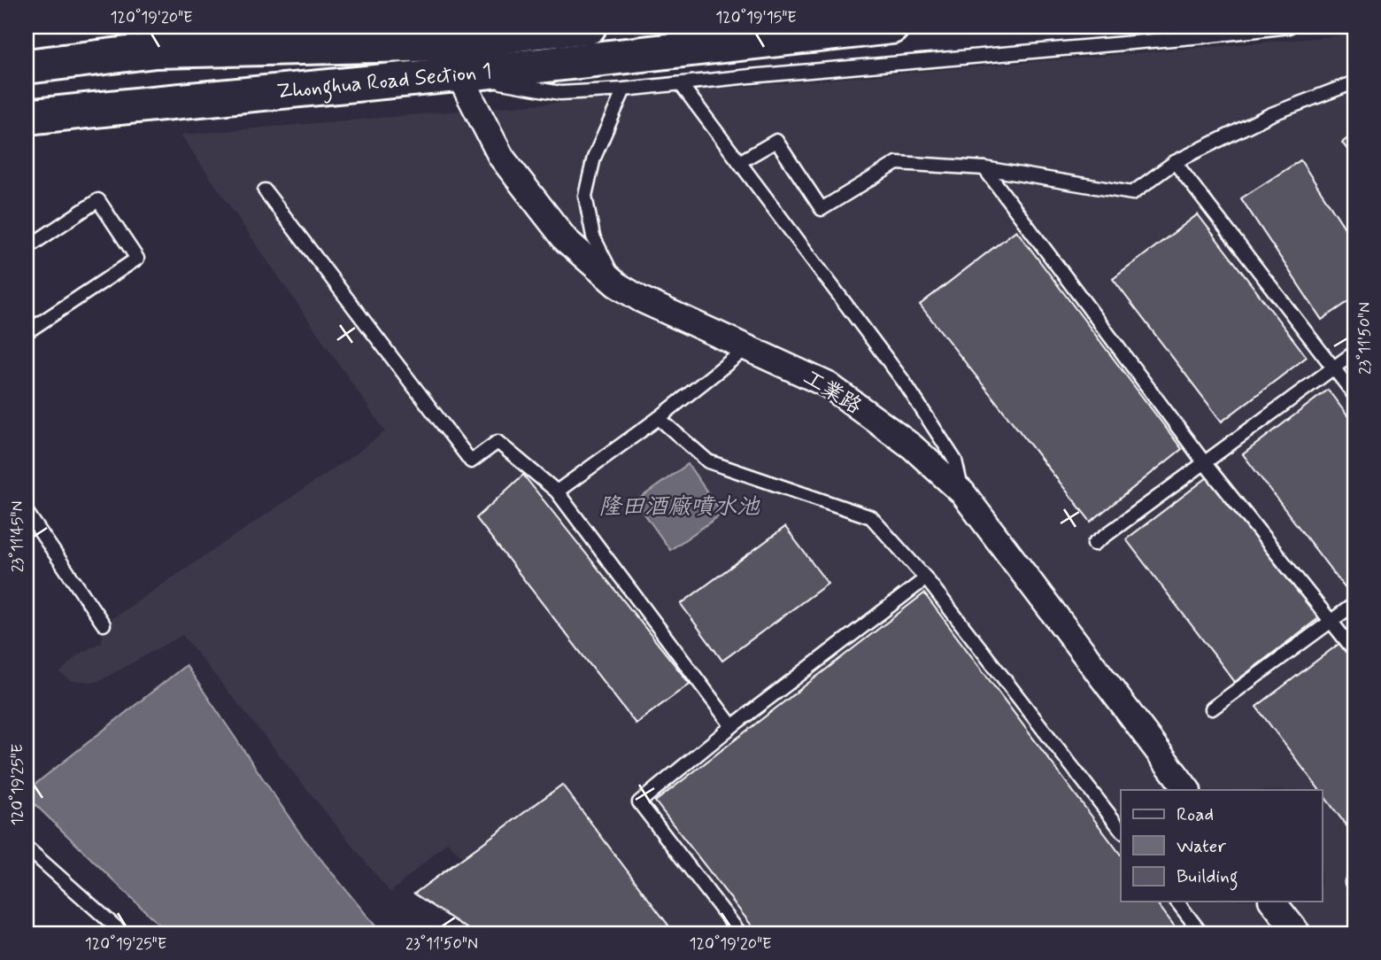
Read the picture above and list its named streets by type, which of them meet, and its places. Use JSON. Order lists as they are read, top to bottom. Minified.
{"streets":{"main road":["Zhonghua Road Section 1"],"street":["工業路"]},"crossings":[["Zhonghua Road Section 1","工業路"]],"water":["隆田酒廠噴水池"],"legend":["Road","Water","Building"],"coordinates":["120°19'20\"E","120°19'15\"E","23°11'50\"N","23°11'45\"N","120°19'25\"E"]}
